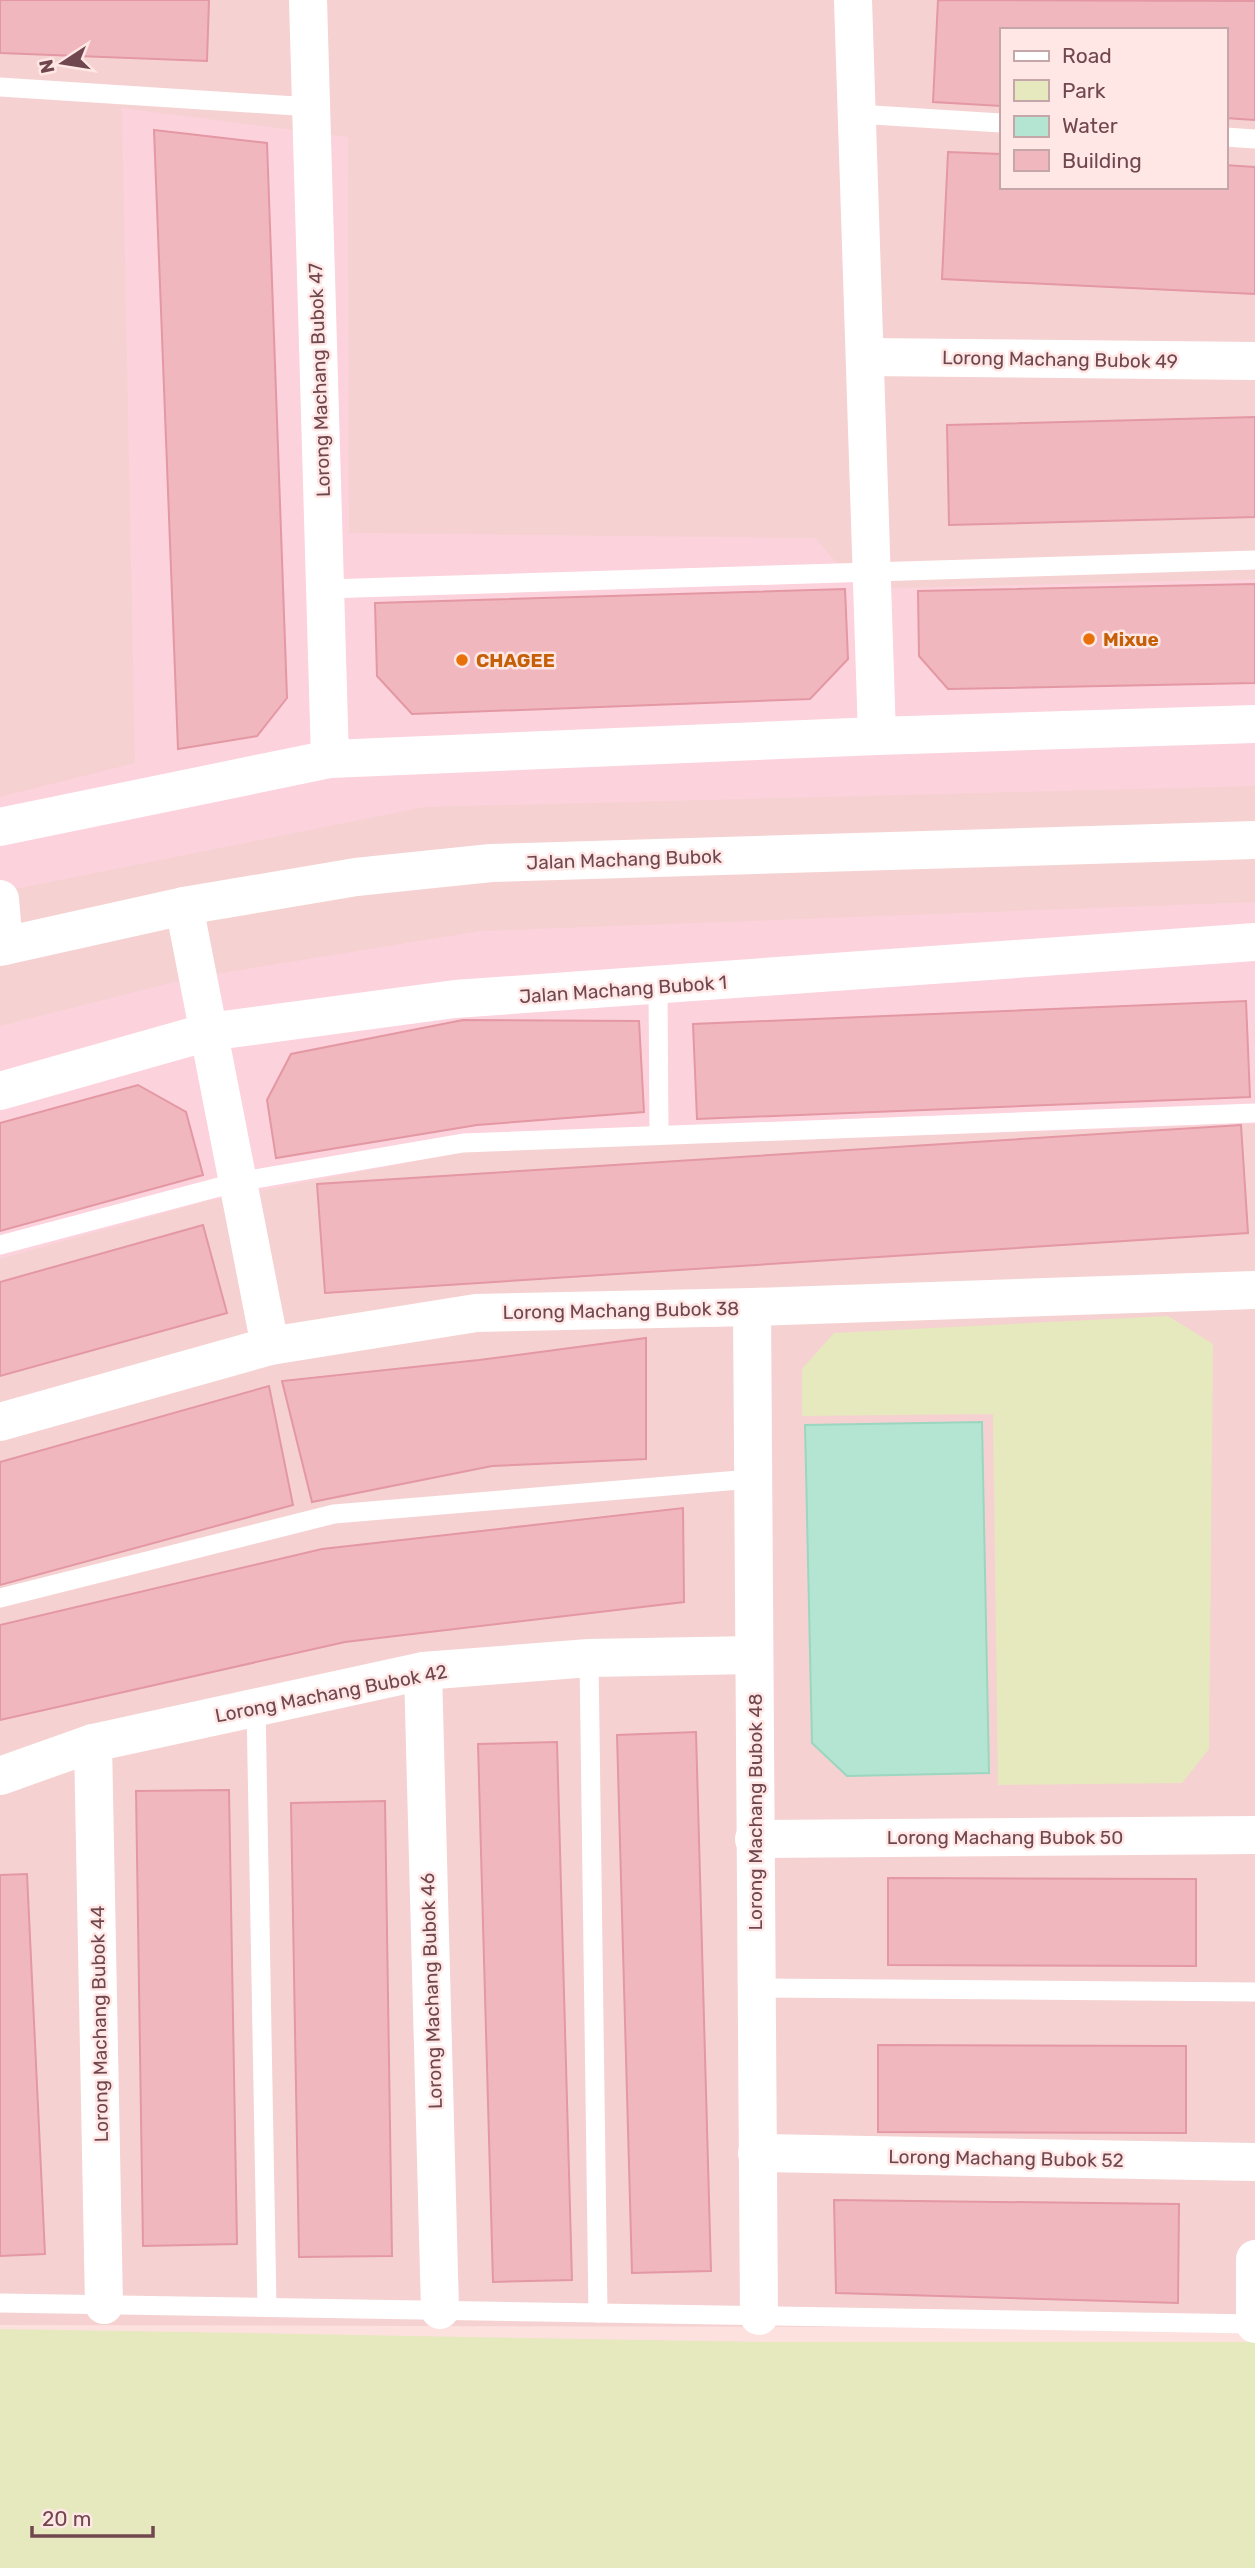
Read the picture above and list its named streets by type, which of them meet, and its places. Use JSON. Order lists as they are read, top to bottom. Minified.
{"streets":{"street":["Lorong Machang Bubok 49","Lorong Machang Bubok 47","Jalan Machang Bubok","Jalan Machang Bubok 1","Lorong Machang Bubok 38","Lorong Machang Bubok 42","Lorong Machang Bubok 48","Lorong Machang Bubok 50","Lorong Machang Bubok 46","Lorong Machang Bubok 44","Lorong Machang Bubok 52"]},"crossings":[["Lorong Machang Bubok 38","Lorong Machang Bubok 48"],["Lorong Machang Bubok 42","Lorong Machang Bubok 48"],["Lorong Machang Bubok 42","Lorong Machang Bubok 46"],["Lorong Machang Bubok 42","Lorong Machang Bubok 44"],["Lorong Machang Bubok 48","Lorong Machang Bubok 50"],["Lorong Machang Bubok 48","Lorong Machang Bubok 52"]],"places":["Mixue","CHAGEE"],"legend":["Road","Park","Water","Building"],"scale_bar":"20 m","north":"left"}
